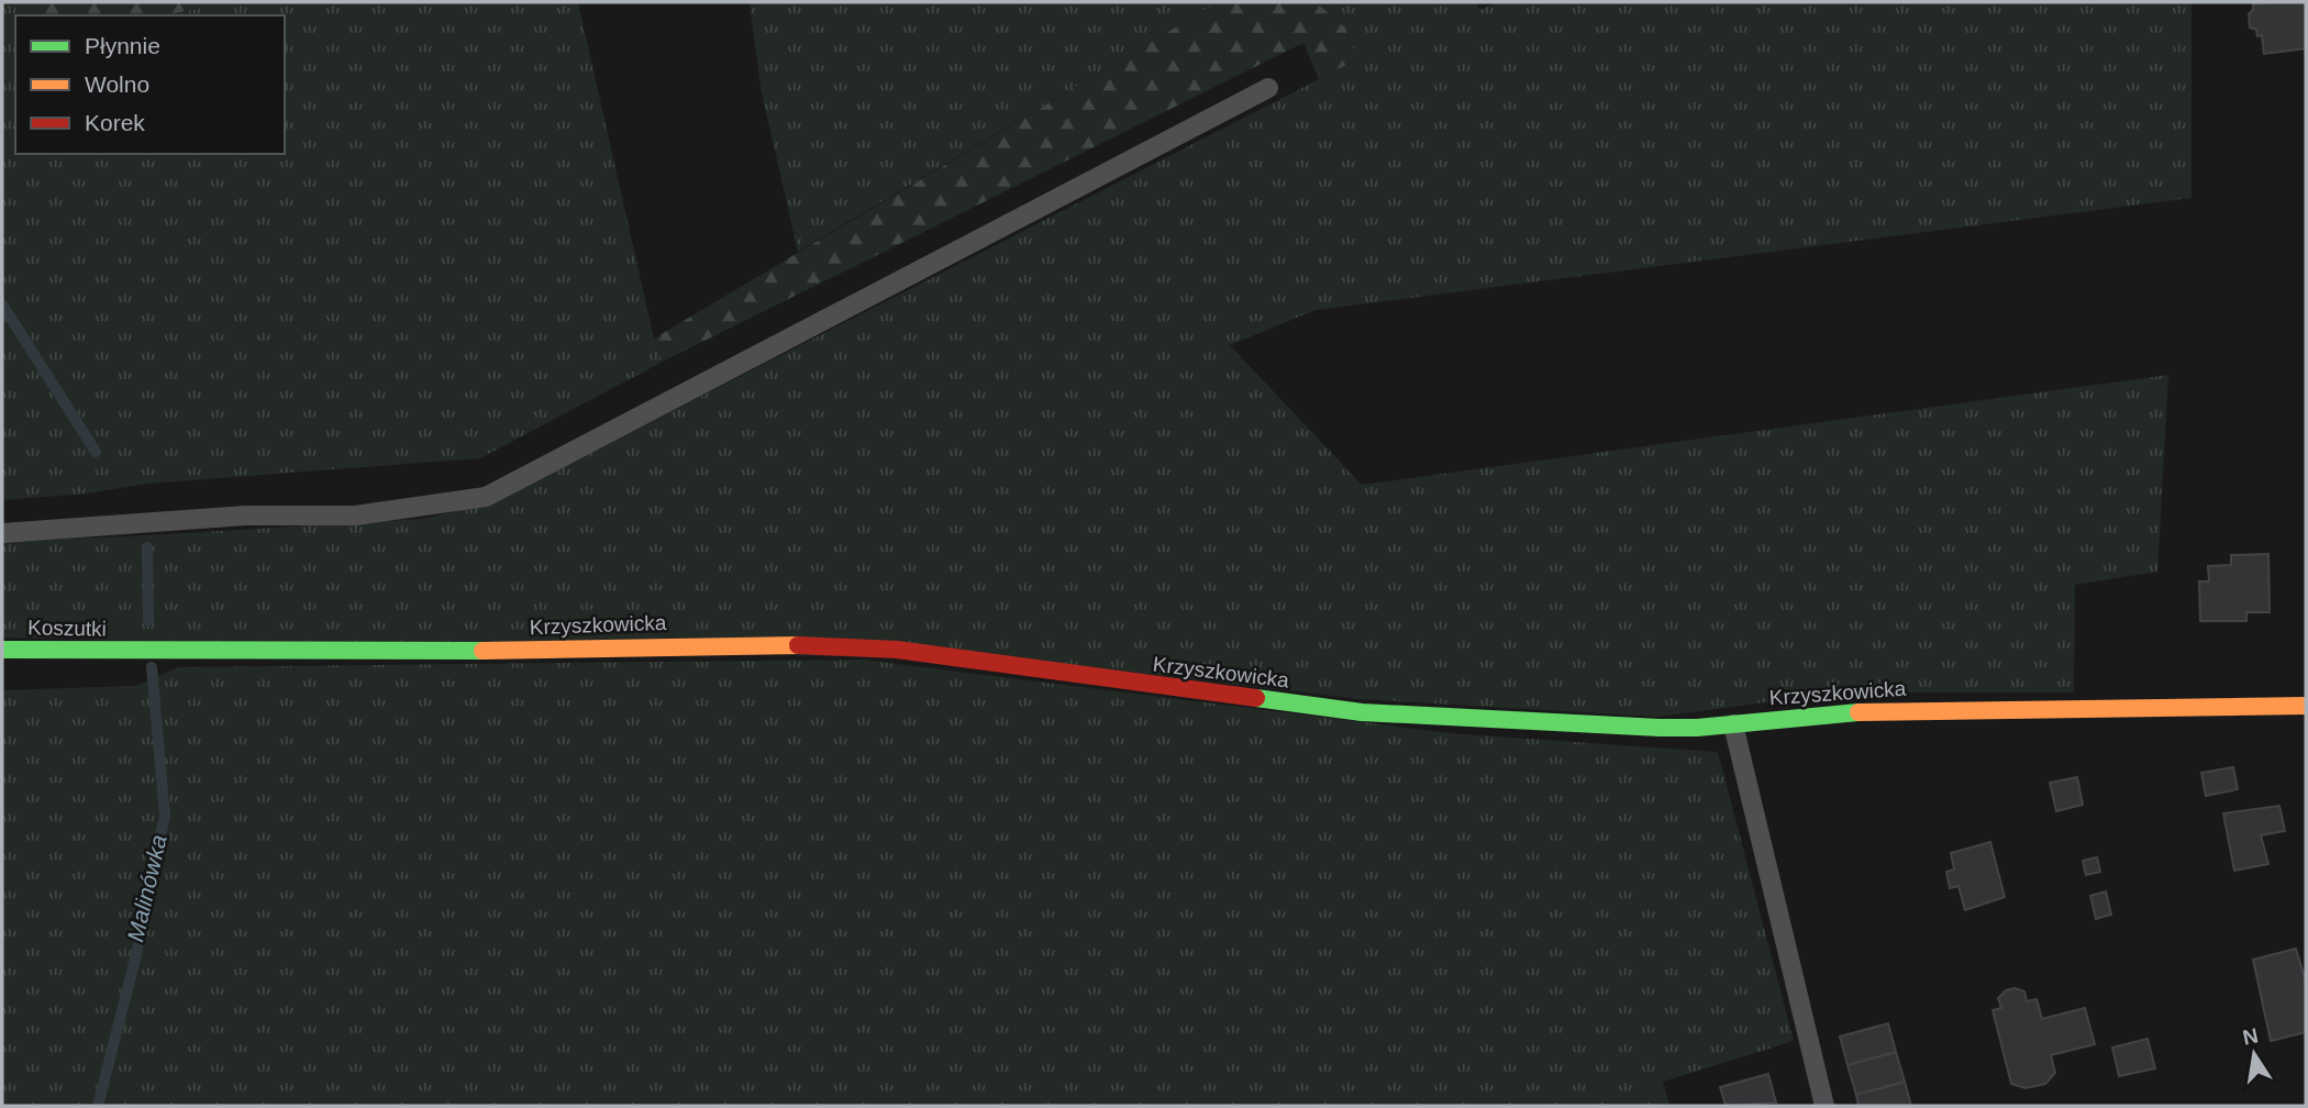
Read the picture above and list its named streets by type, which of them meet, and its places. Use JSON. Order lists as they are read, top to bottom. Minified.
{"streets":{"street":["Krzyszkowicka","Koszutki"]},"crossings":[["Krzyszkowicka","Koszutki"]],"water":["Malinówka"],"legend":["Płynnie","Wolno","Korek"],"north":"top"}
